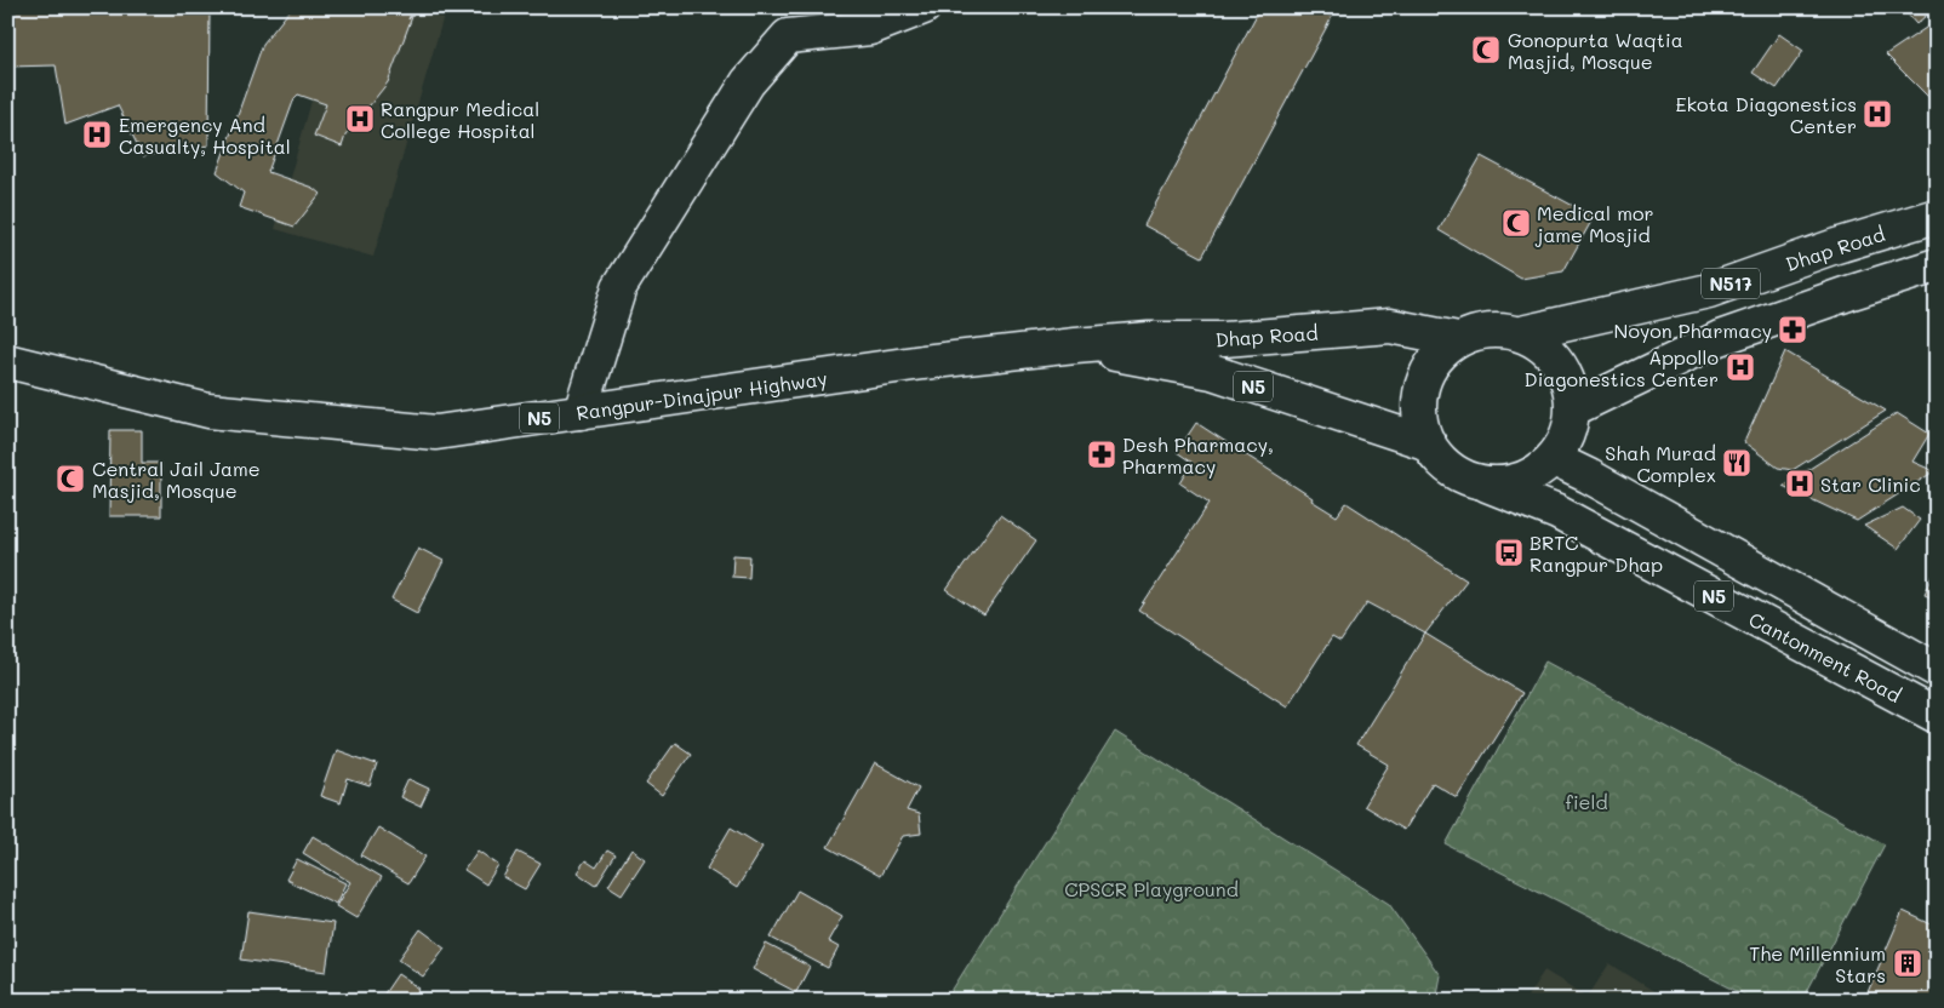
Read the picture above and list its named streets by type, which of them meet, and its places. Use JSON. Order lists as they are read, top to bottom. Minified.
{"streets":{"main road":["Dhap Road","N517","N5","Rangpur-Dinajpur Highway","Cantonment Road"]},"crossings":[["Dhap Road","N517"],["Dhap Road","N5"],["Dhap Road","Rangpur-Dinajpur Highway"],["Dhap Road","Cantonment Road"],["N517","N5"],["N517","Cantonment Road"],["N5","Rangpur-Dinajpur Highway"],["N5","Cantonment Road"]],"parks":["field","CPSCR Playground"],"places":{"mosque":["Gonopurta Waqtia Masjid, Mosque","Medical mor jame Mosjid","Central Jail Jame Masjid, Mosque"],"hospital":["Ekota Diagonestics Center","Rangpur Medical College Hospital","Emergency And Casualty, Hospital","Appollo Diagonestics Center","Star Clinic"],"pharmacy":["Noyon Pharmacy","Desh Pharmacy, Pharmacy"],"restaurant":["Shah Murad Complex"],"bus stop":["BRTC Rangpur Dhap"],"building":["The Millennium Stars"]}}
